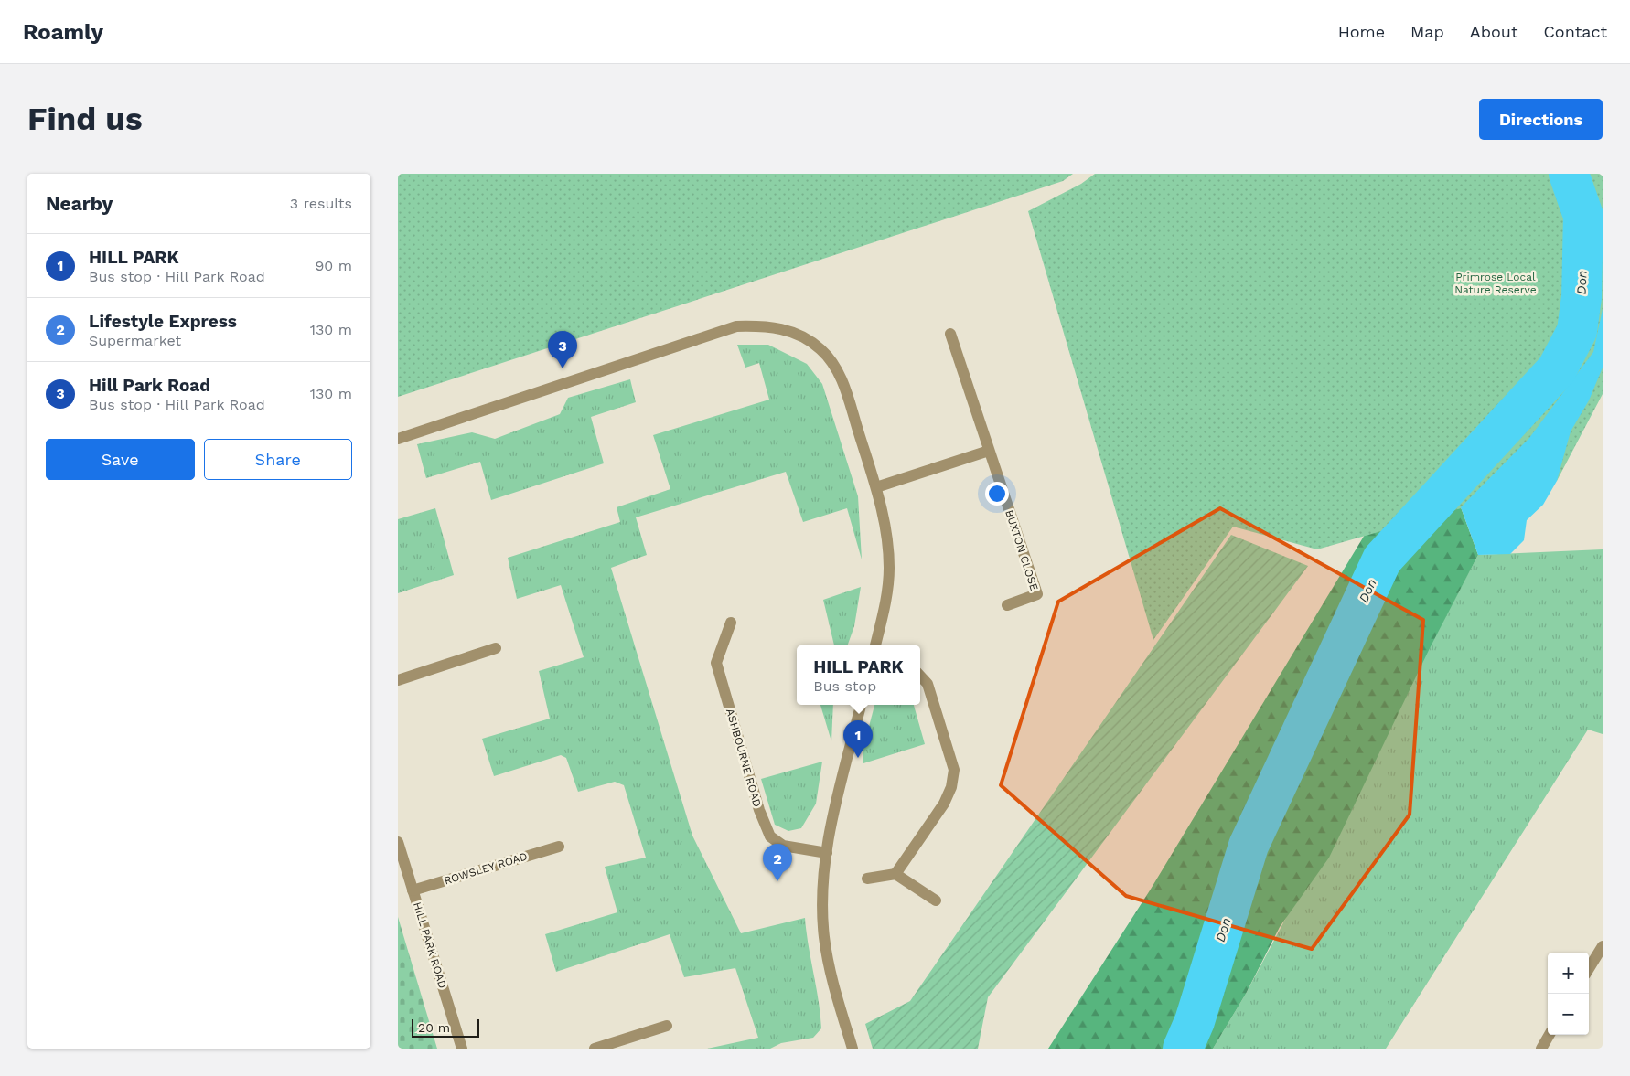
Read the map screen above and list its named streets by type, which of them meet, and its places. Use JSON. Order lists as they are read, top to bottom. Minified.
{"streets":{"street":["BUXTON CLOSE","ASHBOURNE ROAD","ROWSLEY ROAD","HILL PARK ROAD"]},"crossings":[["ROWSLEY ROAD","HILL PARK ROAD"]],"water":["Don"],"parks":["Primrose Local Nature Reserve"],"scale_bar":"20 m","page":{"header":"Roamly","nav":["Home","Map","About","Contact"],"buttons":["Directions",["Save","Share"]],"title":"Find us","heading":["Nearby","3 results"],"list":[{"mark":"1","name":"HILL PARK","note":"Bus stop · Hill Park Road","value":"90 m"},{"mark":"2","name":"Lifestyle Express","note":"Supermarket","value":"130 m"},{"mark":"3","name":"Hill Park Road","note":"Bus stop · Hill Park Road","value":"130 m"}],"pins":["3","1","2"],"popup":["HILL PARK","Bus stop"],"map_buttons":["+","−"],"scale":"20 m"}}
